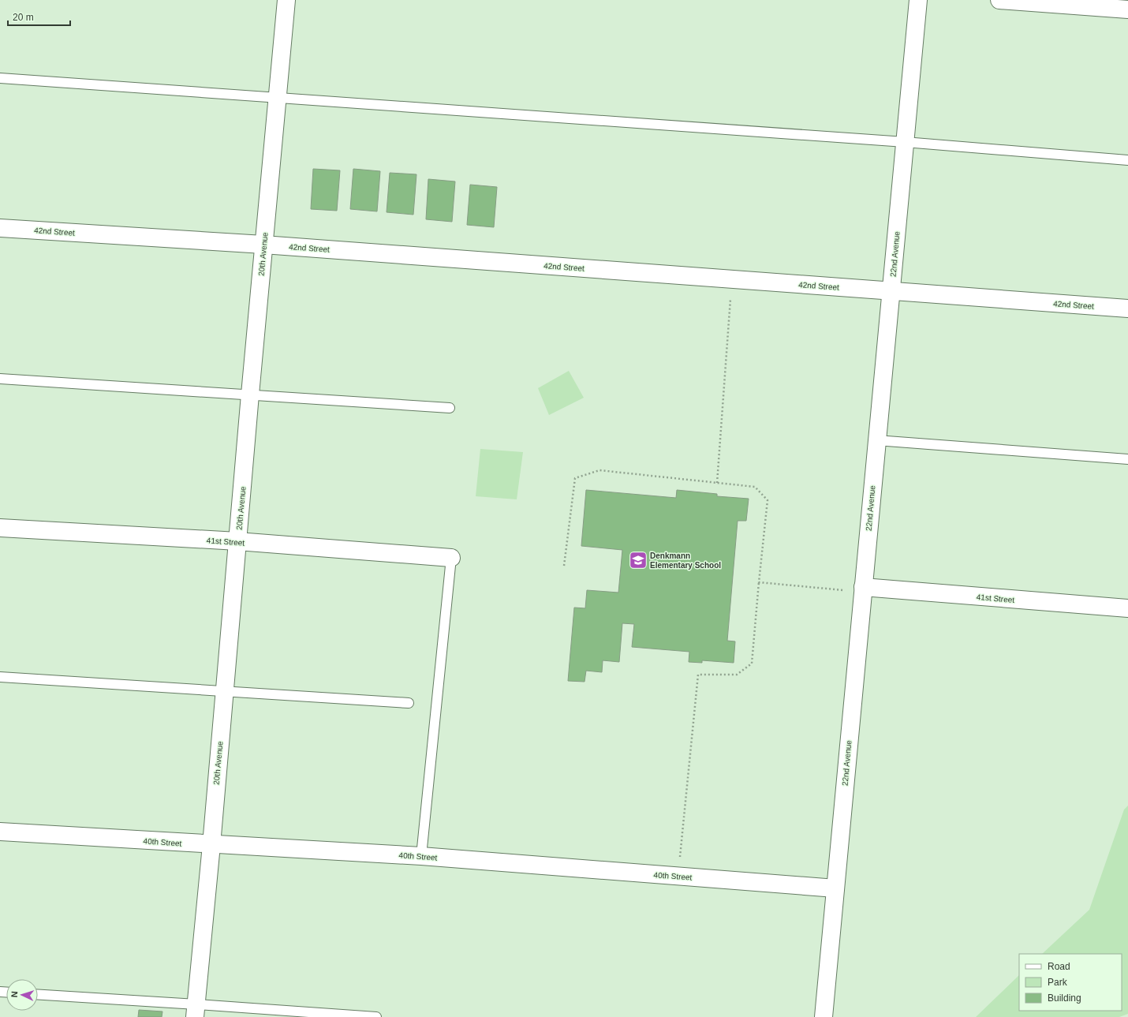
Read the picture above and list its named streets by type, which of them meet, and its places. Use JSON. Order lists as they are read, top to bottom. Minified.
{"streets":{"street":["42nd Street","20th Avenue","22nd Avenue","41st Street","40th Street"]},"crossings":[["42nd Street","20th Avenue"],["42nd Street","22nd Avenue"],["20th Avenue","41st Street"],["20th Avenue","40th Street"],["22nd Avenue","41st Street"],["22nd Avenue","40th Street"]],"places":{"school or university":["Denkmann Elementary School"]},"legend":["Road","Park","Building"],"scale_bar":"20 m","north":"left"}
